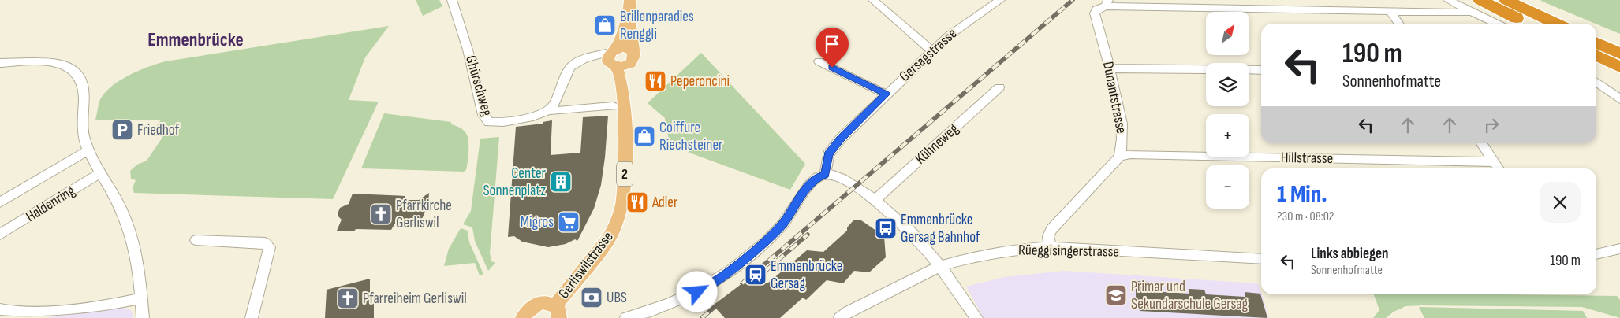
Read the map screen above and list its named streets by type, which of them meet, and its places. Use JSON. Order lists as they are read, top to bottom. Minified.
{"streets":{"main road":["2","Gerliswilstrasse"],"street":["Gersagstrasse","Ghürschweg","Dunantstrasse","Kühneweg","Hillstrasse","Haldenring","Rüeggisingerstrasse"]},"crossings":[["Dunantstrasse","Hillstrasse"]],"districts":["Emmenbrücke"],"places":{"shop":["Brillenparadies Renggli","Coiffure Riechsteiner"],"restaurant":["Peperoncini","Adler"],"parking":["Friedhof"],"building":["Center Sonnenplatz"],"church":["Pfarrkirche Gerliswil","Pfarreiheim Gerliswil"],"supermarket":["Migros"],"bus stop":["Emmenbrücke Gersag Bahnhof"],"station":["Emmenbrücke Gersag"],"school or university":["Primar und Sekundarschule Gersag"],"bank":["UBS"]},"north":"top right","page":{"map_buttons":["+","−"],"turn":["190 m","Sonnenhofmatte"],"heading":["1 Min.","230 m · 08:02"],"list":[{"name":"Links abbiegen","note":"Sonnenhofmatte","value":"190 m"}]}}
